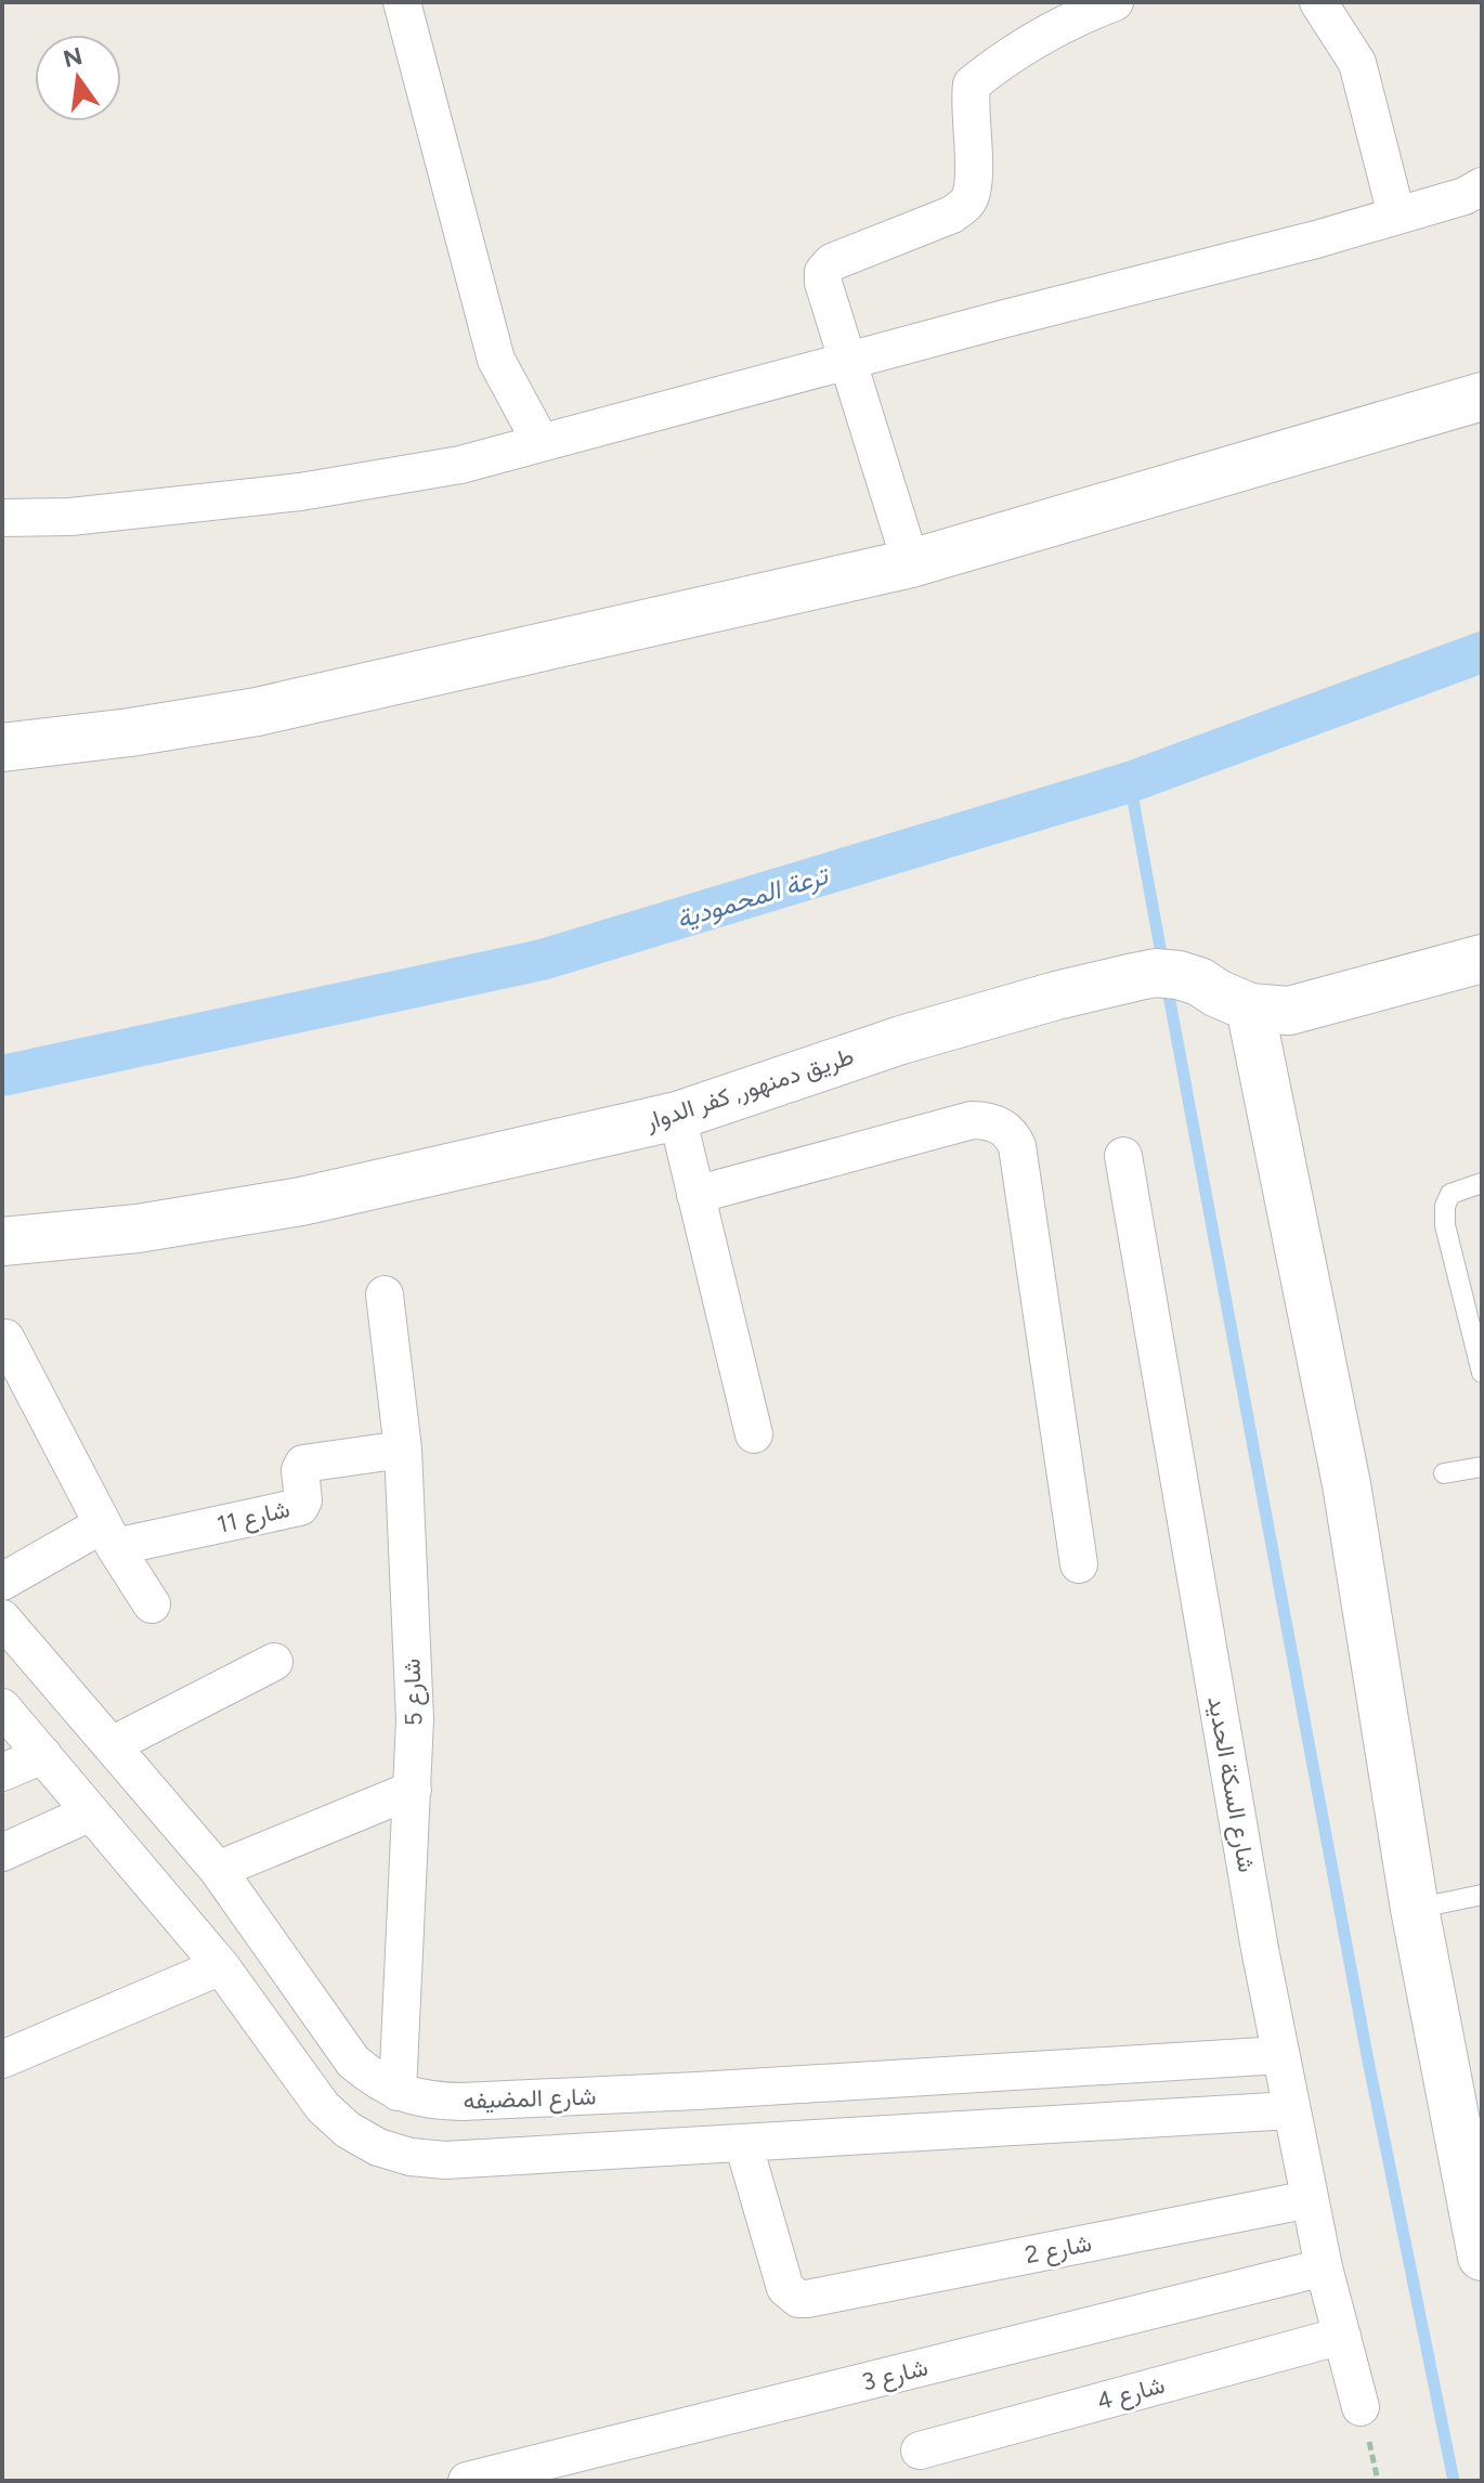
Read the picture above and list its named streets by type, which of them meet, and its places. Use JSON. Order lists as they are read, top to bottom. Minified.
{"streets":{"street":["طريق دمنهور, كفر الدوار","شارع 11","شارع 5","شارع السكة الحديد","شارع المضيفه","شارع 2","شارع 3","شارع 4"]},"crossings":[["شارع 11","شارع 5"],["شارع 5","شارع المضيفه"],["شارع السكة الحديد","شارع المضيفه"],["شارع السكة الحديد","شارع 2"],["شارع السكة الحديد","شارع 3"],["شارع السكة الحديد","شارع 4"]],"water":["ترعة المحمودية"],"north":"top"}
